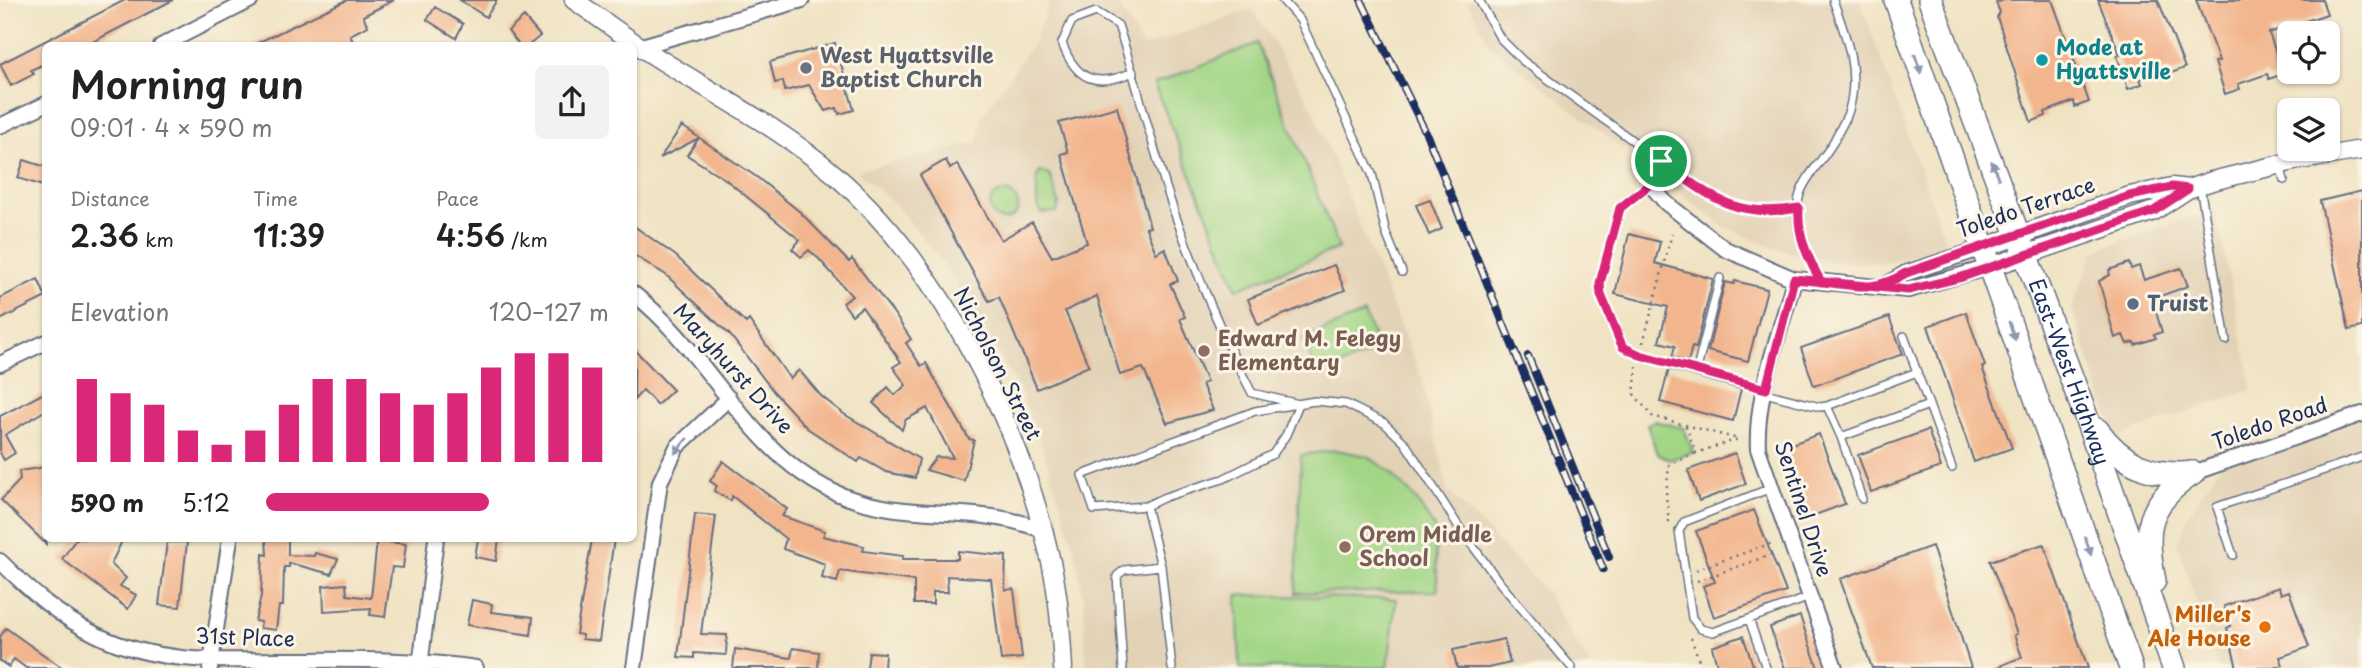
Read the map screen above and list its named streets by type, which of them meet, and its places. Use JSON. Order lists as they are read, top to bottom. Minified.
{"streets":{"main road":["East-West Highway"],"street":["Toledo Terrace","Nicholson Street","Maryhurst Drive","Toledo Road","Sentinel Drive","31st Place"]},"crossings":[["Toledo Terrace","East-West Highway"],["Toledo Terrace","Sentinel Drive"],["Nicholson Street","Maryhurst Drive"]],"places":["Mode at Hyattsville","West Hyattsville Baptist Church","Truist","Edward M. Felegy Elementary","Orem Middle School","Miller's Ale House"],"page":{"heading":["Morning run","09:01 · 4 × 590 m"],"stats":[["Distance","2.36 km"],["Time","11:39"],["Pace","4:56 /km"]],"chart":["Elevation","120–127 m"],"list":[{"name":"590 m","note":"5:12"}]}}
